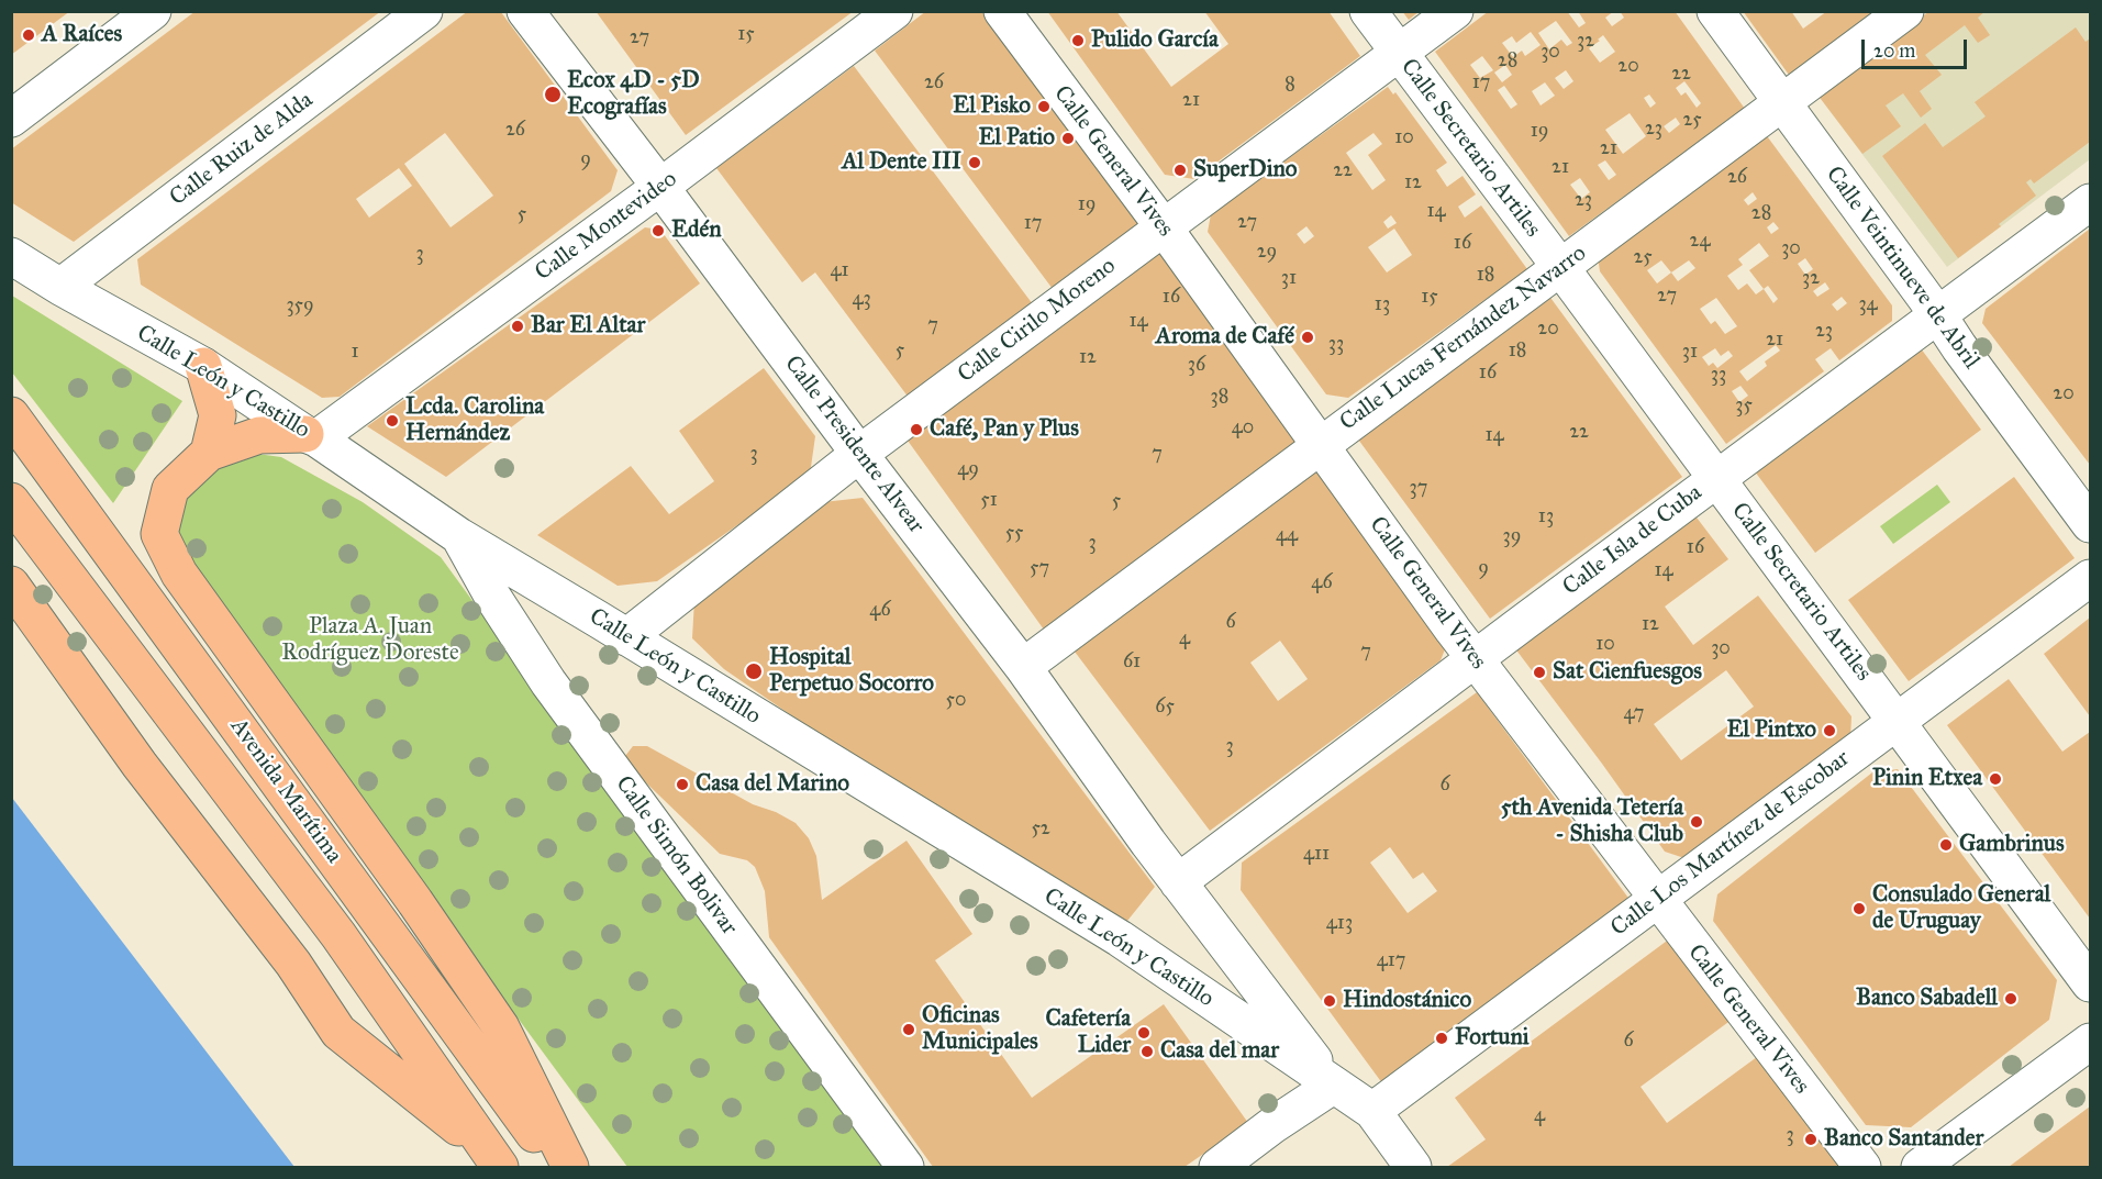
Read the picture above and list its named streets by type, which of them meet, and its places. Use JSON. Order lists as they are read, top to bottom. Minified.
{"streets":{"highway":["Avenida Marítima"],"street":["Calle Secretario Artiles","Calle Ruiz de Alda","Calle General Vives","Calle Montevideo","Calle Veintinueve de Abril","Calle Cirilo Moreno","Calle Lucas Fernández Navarro","Calle León y Castillo","Calle Presidente Alvear","Calle Isla de Cuba","Calle Los Martínez de Escobar","Calle Simón Bolivar"]},"crossings":[["Calle Secretario Artiles","Calle Cirilo Moreno"],["Calle Secretario Artiles","Calle Lucas Fernández Navarro"],["Calle Secretario Artiles","Calle Isla de Cuba"],["Calle Secretario Artiles","Calle Los Martínez de Escobar"],["Calle Ruiz de Alda","Calle León y Castillo"],["Calle General Vives","Calle Cirilo Moreno"],["Calle General Vives","Calle Lucas Fernández Navarro"],["Calle General Vives","Calle Isla de Cuba"],["Calle General Vives","Calle Los Martínez de Escobar"],["Calle Montevideo","Calle León y Castillo"],["Calle Montevideo","Calle Presidente Alvear"],["Calle Veintinueve de Abril","Calle Lucas Fernández Navarro"],["Calle Veintinueve de Abril","Calle Isla de Cuba"],["Calle Cirilo Moreno","Calle León y Castillo"],["Calle Cirilo Moreno","Calle Presidente Alvear"],["Calle Lucas Fernández Navarro","Calle Presidente Alvear"],["Calle León y Castillo","Calle Presidente Alvear"],["Calle León y Castillo","Calle Isla de Cuba"],["Calle León y Castillo","Calle Los Martínez de Escobar"],["Calle León y Castillo","Calle Simón Bolivar"],["Calle Presidente Alvear","Calle Isla de Cuba"]],"parks":["Plaza A. Juan Rodríguez Doreste"],"places":["A Raíces","Pulido García","Ecox 4D - 5D Ecografías","El Pisko","El Patio","Al Dente III","SuperDino","Edén","Bar El Altar","Aroma de Café","Lcda. Carolina Hernández","Café, Pan y Plus","Hospital Perpetuo Socorro","Sat Cienfuesgos","El Pintxo","Pinin Etxea","Casa del Marino","5th Avenida Tetería - Shisha Club","Gambrinus","Consulado General de Uruguay","Banco Sabadell","Hindostánico","Oficinas Municipales","Cafetería Lider","Fortuni","Casa del mar","Banco Santander"],"house_numbers":["15","27","32","30","28","20","22","26","17","8","21","25","23","26","19","10","21","9","21","22","26","12","23","19","14","28","5","27","17","24","16","30","29","3","25","41","18","31","32","27","16","15","43","13","34","359","14","7","20","23","21","33","5","18","1","31","12","36","16","33","20","38","35","40","22","14","3","7","49","37","51","5","13","55","44","39","3","16","57","9","14","46","46","6","12","4","10","30","7","61","50","65","47","3","6","52","411","413","417","6","4","3"],"scale_bar":"20 m"}
